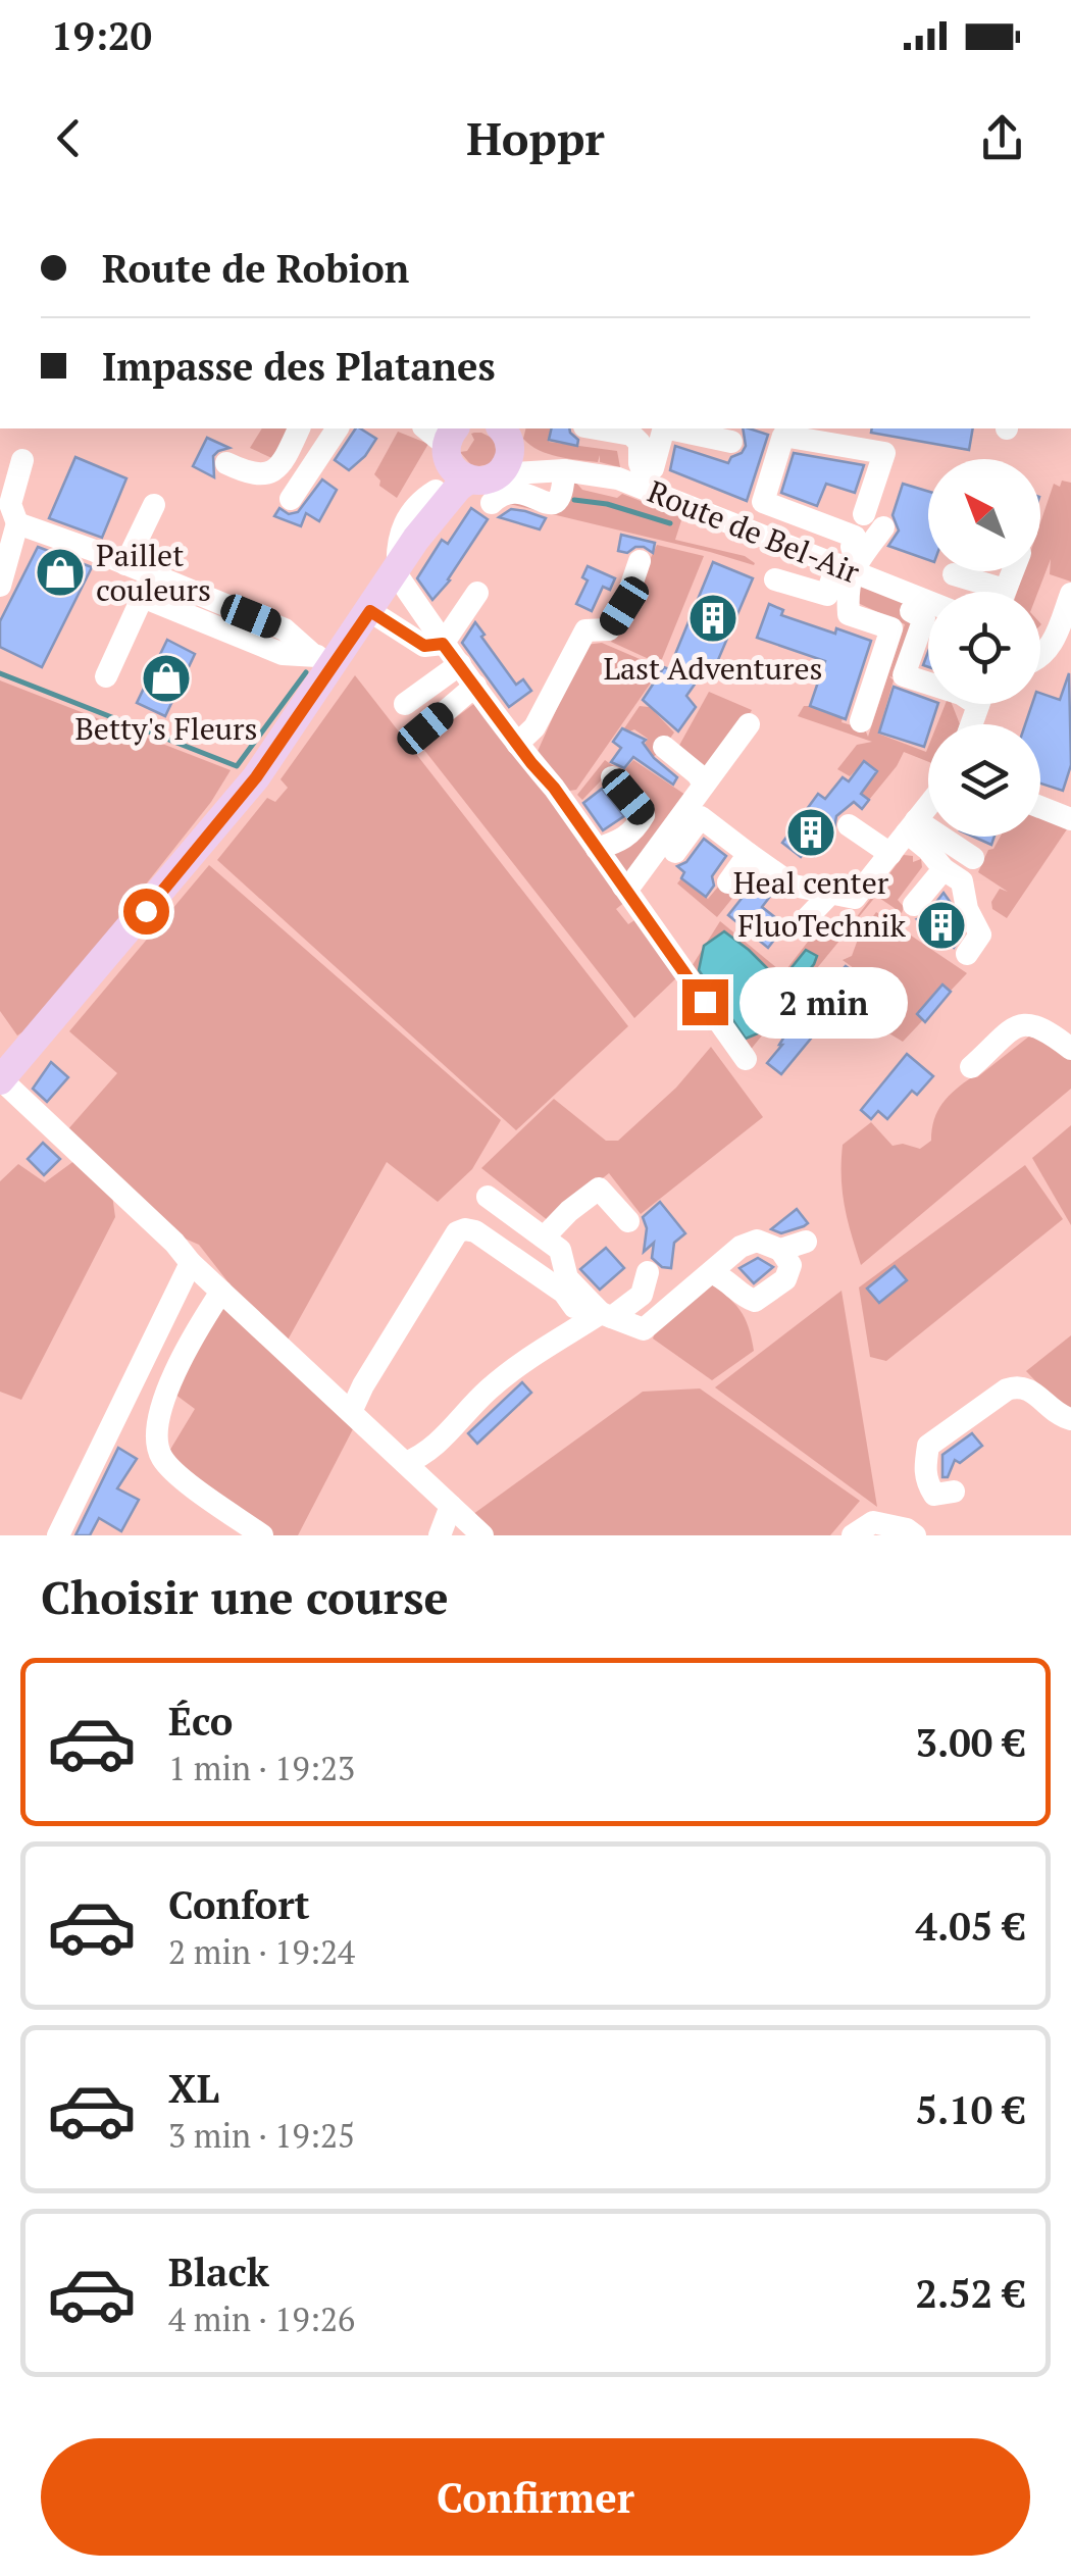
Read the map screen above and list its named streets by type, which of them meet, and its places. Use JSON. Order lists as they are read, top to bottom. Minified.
{"streets":{"street":["Route de Bel-Air"]},"places":{"shop":["Paillet couleurs","Betty's Fleurs"],"building":["Last Adventures","Heal center","FluoTechnik"]},"north":"top left","page":{"status":"19:20","header":"Hoppr","banner":["Route de Robion","Impasse des Platanes"],"bubble":"2 min","heading":"Choisir une course","list":[{"name":"Éco","note":"1 min · 19:23","value":"3.00 €"},{"name":"Confort","note":"2 min · 19:24","value":"4.05 €"},{"name":"XL","note":"3 min · 19:25","value":"5.10 €"},{"name":"Black","note":"4 min · 19:26","value":"2.52 €"}],"buttons":"Confirmer"}}
